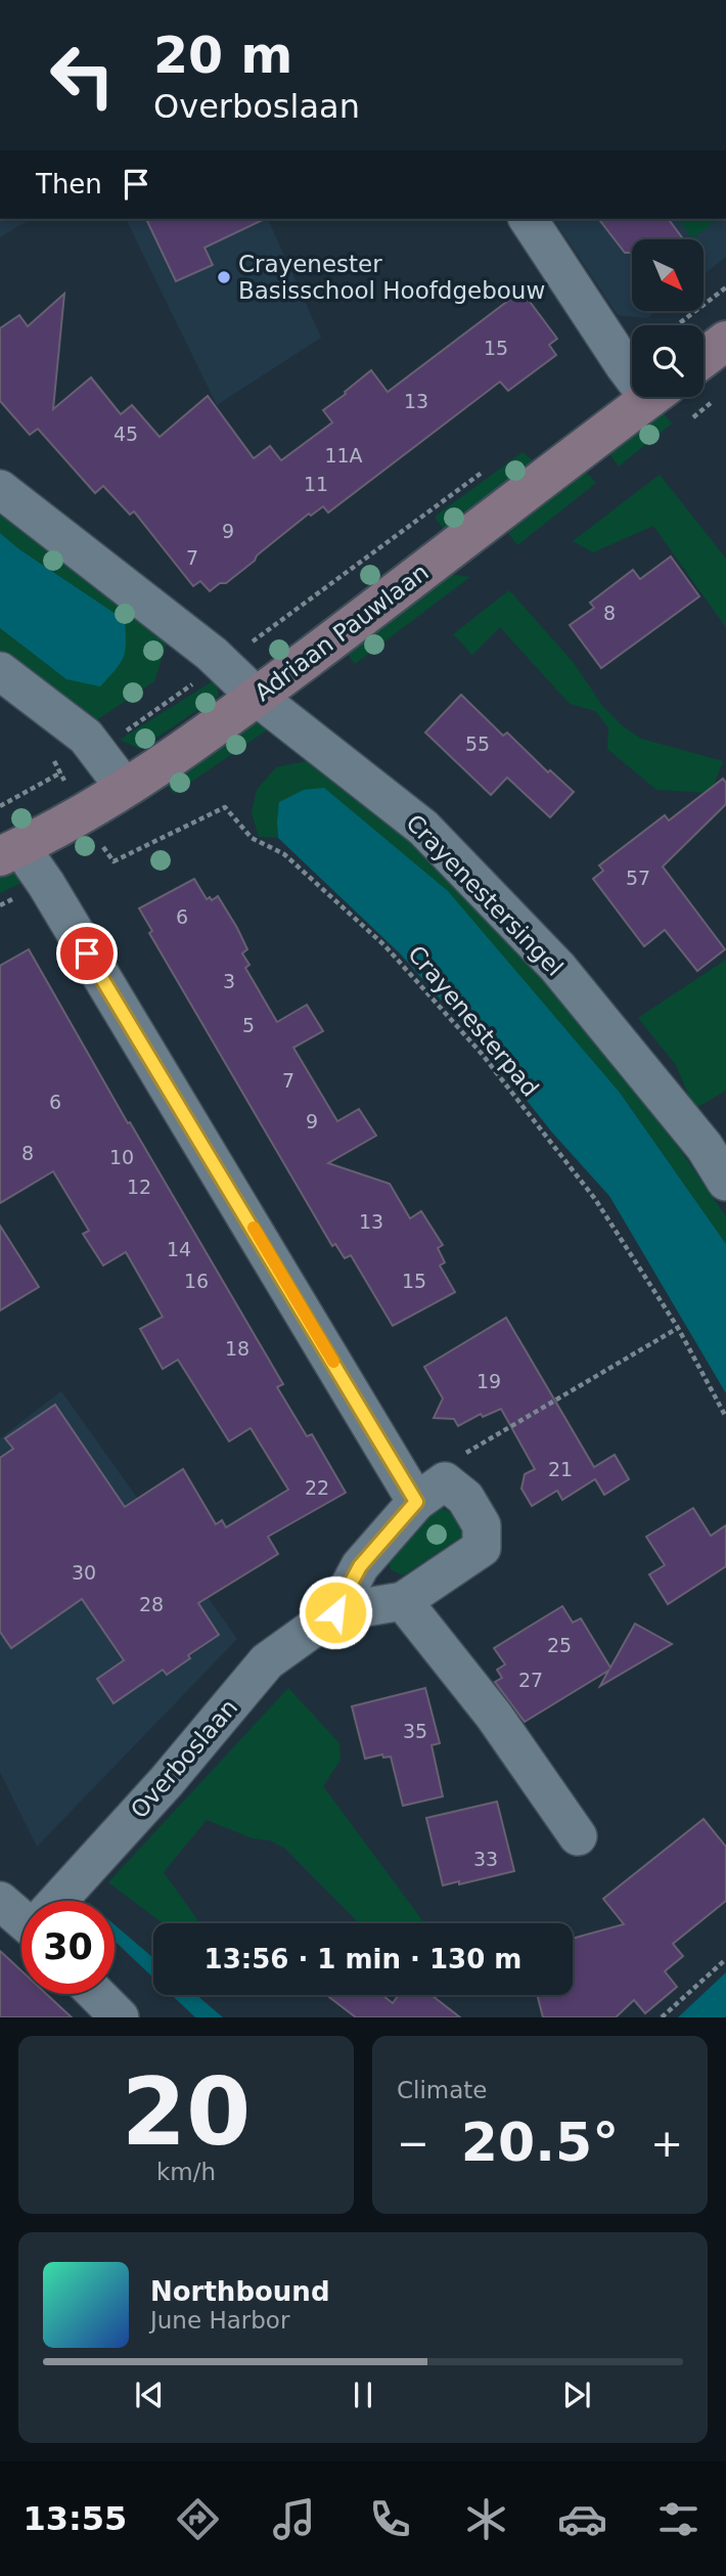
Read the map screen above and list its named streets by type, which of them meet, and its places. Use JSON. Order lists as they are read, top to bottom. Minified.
{"streets":{"street":["Adriaan Pauwlaan","Crayenestersingel","Overboslaan"],"path":["Crayenesterpad"]},"crossings":[["Adriaan Pauwlaan","Crayenestersingel"],["Adriaan Pauwlaan","Overboslaan"]],"places":["Crayenester Basisschool Hoofdgebouw"],"house_numbers":["15","13","45","11A","11","9","7","8","55","57","6","3","5","7","6","9","8","10","12","13","14","16","15","18","19","21","22","30","28","25","27","35","33"],"north":"bottom right","page":{"turn":["20 m","Overboslaan"],"then":"Then","limit":"30","trip":"13:56 · 1 min · 130 m","tile":[["20","km/h"],"Climate"],"heat":["−","20.5°","+"],"song":["Northbound","June Harbor"],"tabs":"13:55"}}
